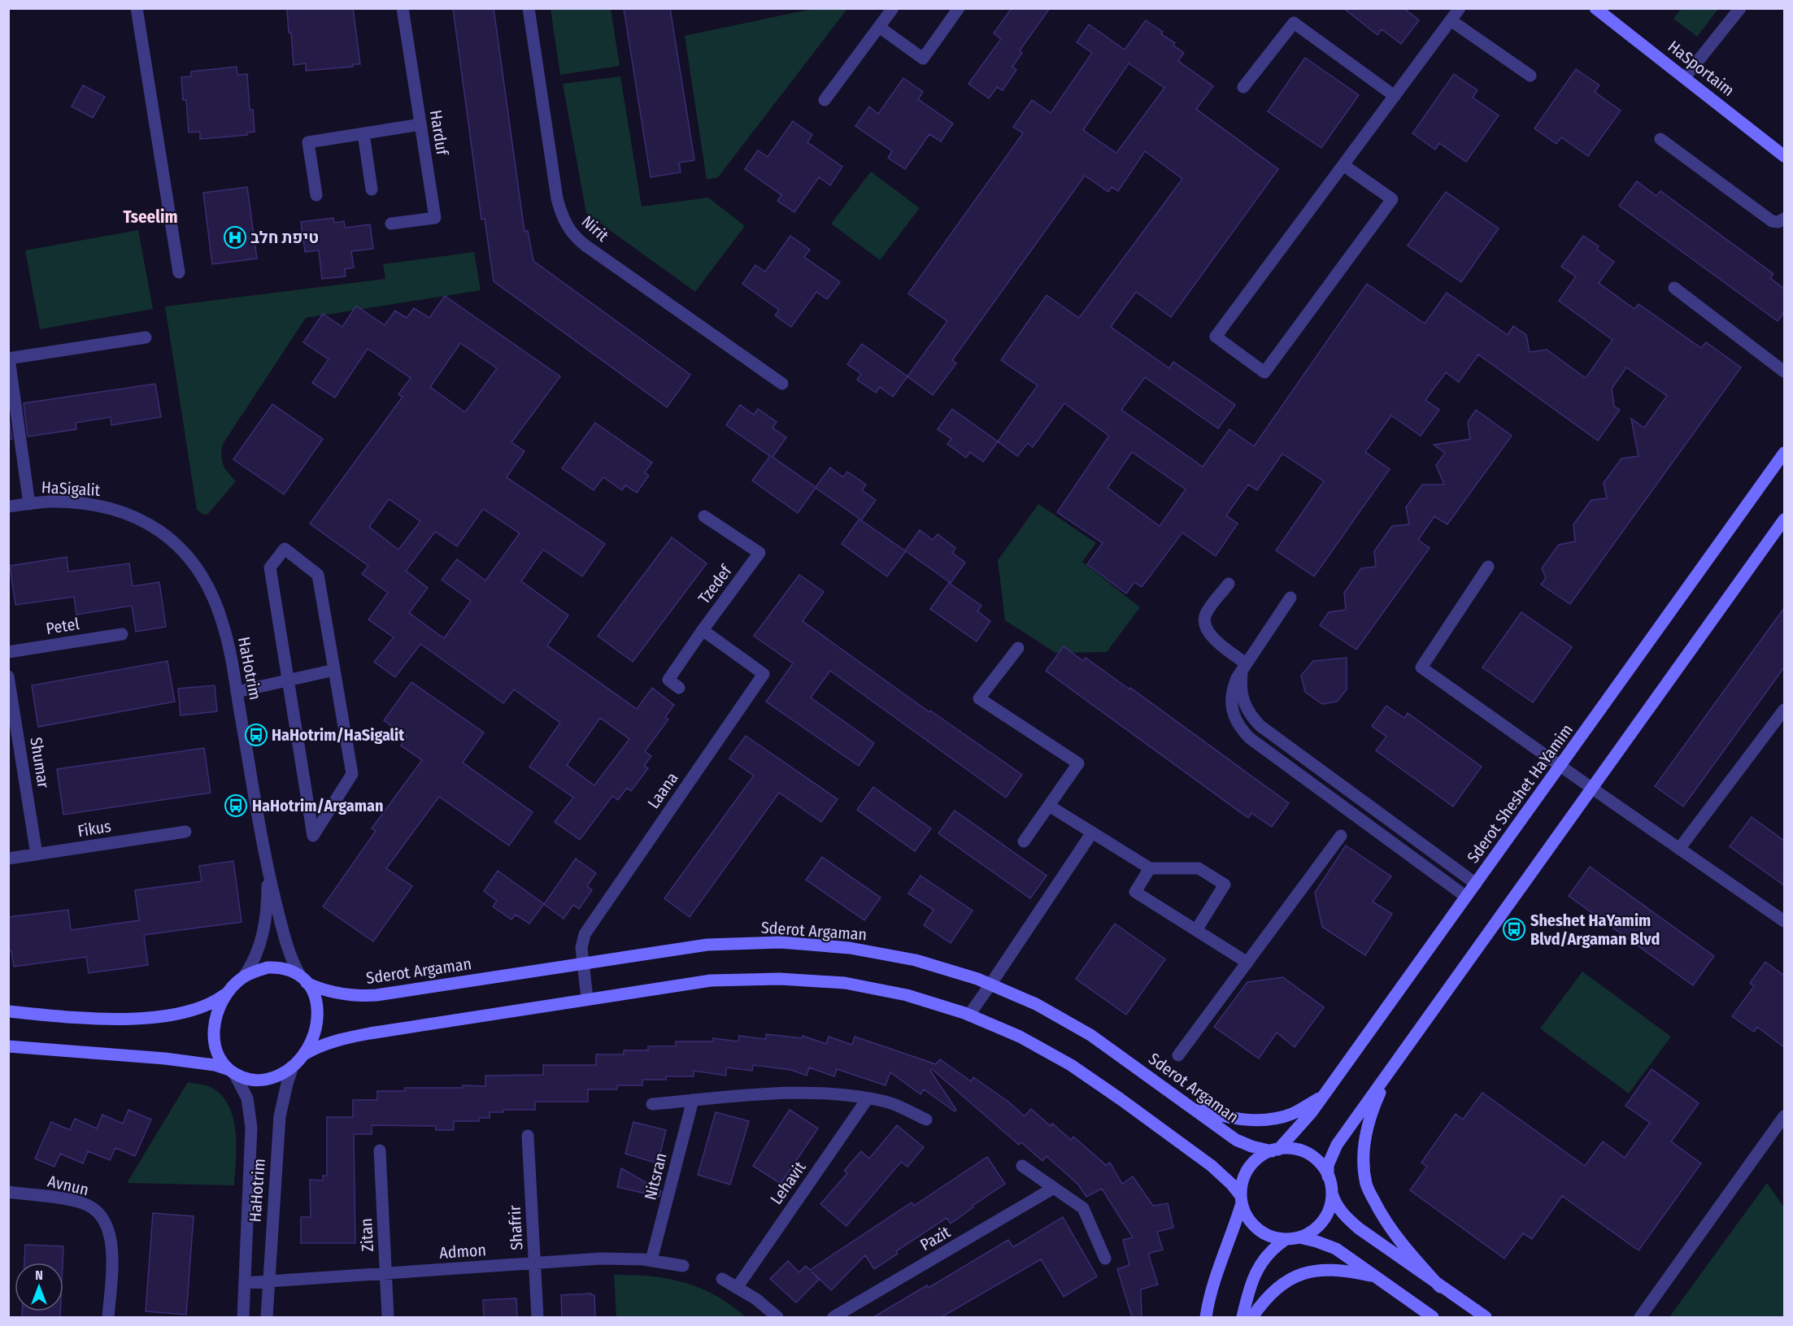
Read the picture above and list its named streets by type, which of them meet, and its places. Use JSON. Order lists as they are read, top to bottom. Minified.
{"streets":{"street":["HaSportaim","Harduf","Nirit","HaSigalit","Tzedef","Petel","HaHotrim","Shumar","Laana","Sderot Sheshet HaYamim","Fikus","Sderot Argaman","Nitsran","Lehavit","Avnun","Shafrir","Zitan","Pazit","Admon"]},"crossings":[["HaSigalit","HaHotrim"],["Tzedef","Laana"],["HaHotrim","Sderot Argaman"],["HaHotrim","Admon"],["Shumar","Fikus"],["Laana","Sderot Argaman"],["Sderot Sheshet HaYamim","Sderot Argaman"],["Nitsran","Admon"],["Shafrir","Admon"],["Zitan","Admon"]],"districts":["Tseelim"],"places":{"hospital":["טיפת חלב"],"bus stop":["HaHotrim/HaSigalit","HaHotrim/Argaman","Sheshet HaYamim Blvd/Argaman Blvd"]},"north":"top"}
